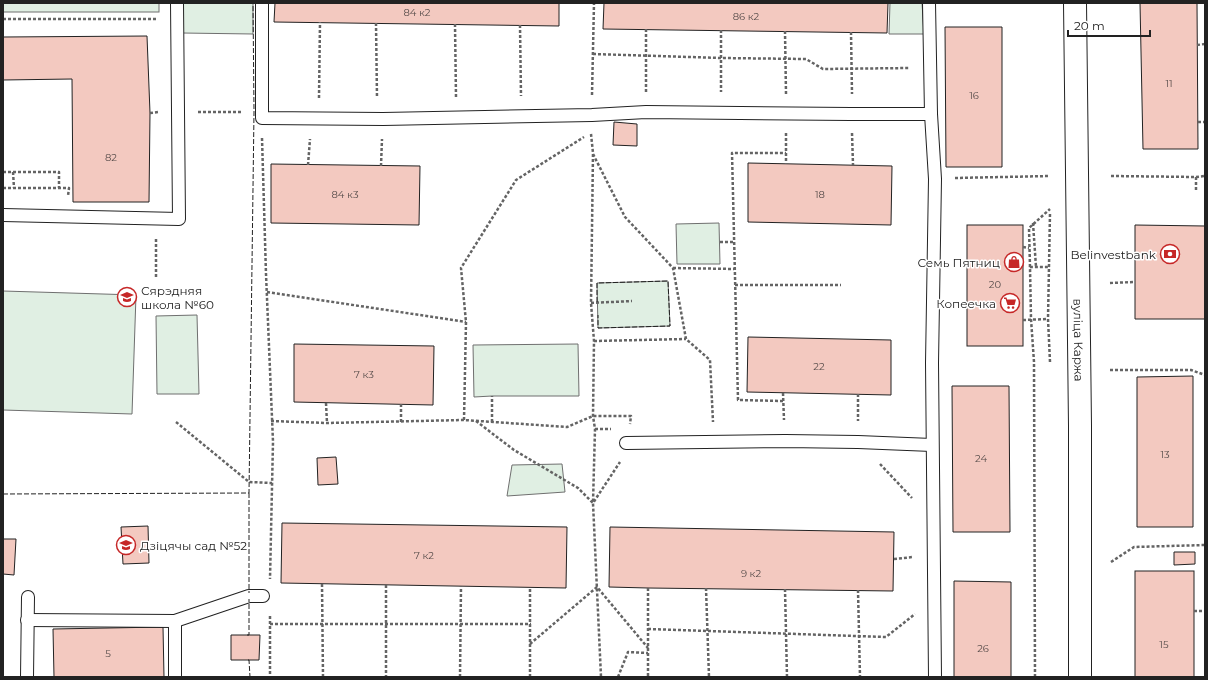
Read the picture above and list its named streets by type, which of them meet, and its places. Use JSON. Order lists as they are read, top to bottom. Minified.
{"streets":{"street":["вуліца Каржа"]},"places":{"bank":["Belinvestbank"],"shop":["Семь Пятниц"],"school or university":["Сярэдняя школа №60","Дзіцячы сад №52"],"supermarket":["Копеечка"]},"house_numbers":["84 к2","86 к2","11","16","82","84 к3","18","20","22","7 к3","13","24","7 к2","9 к2","15","26","5"],"scale_bar":"20 m"}
